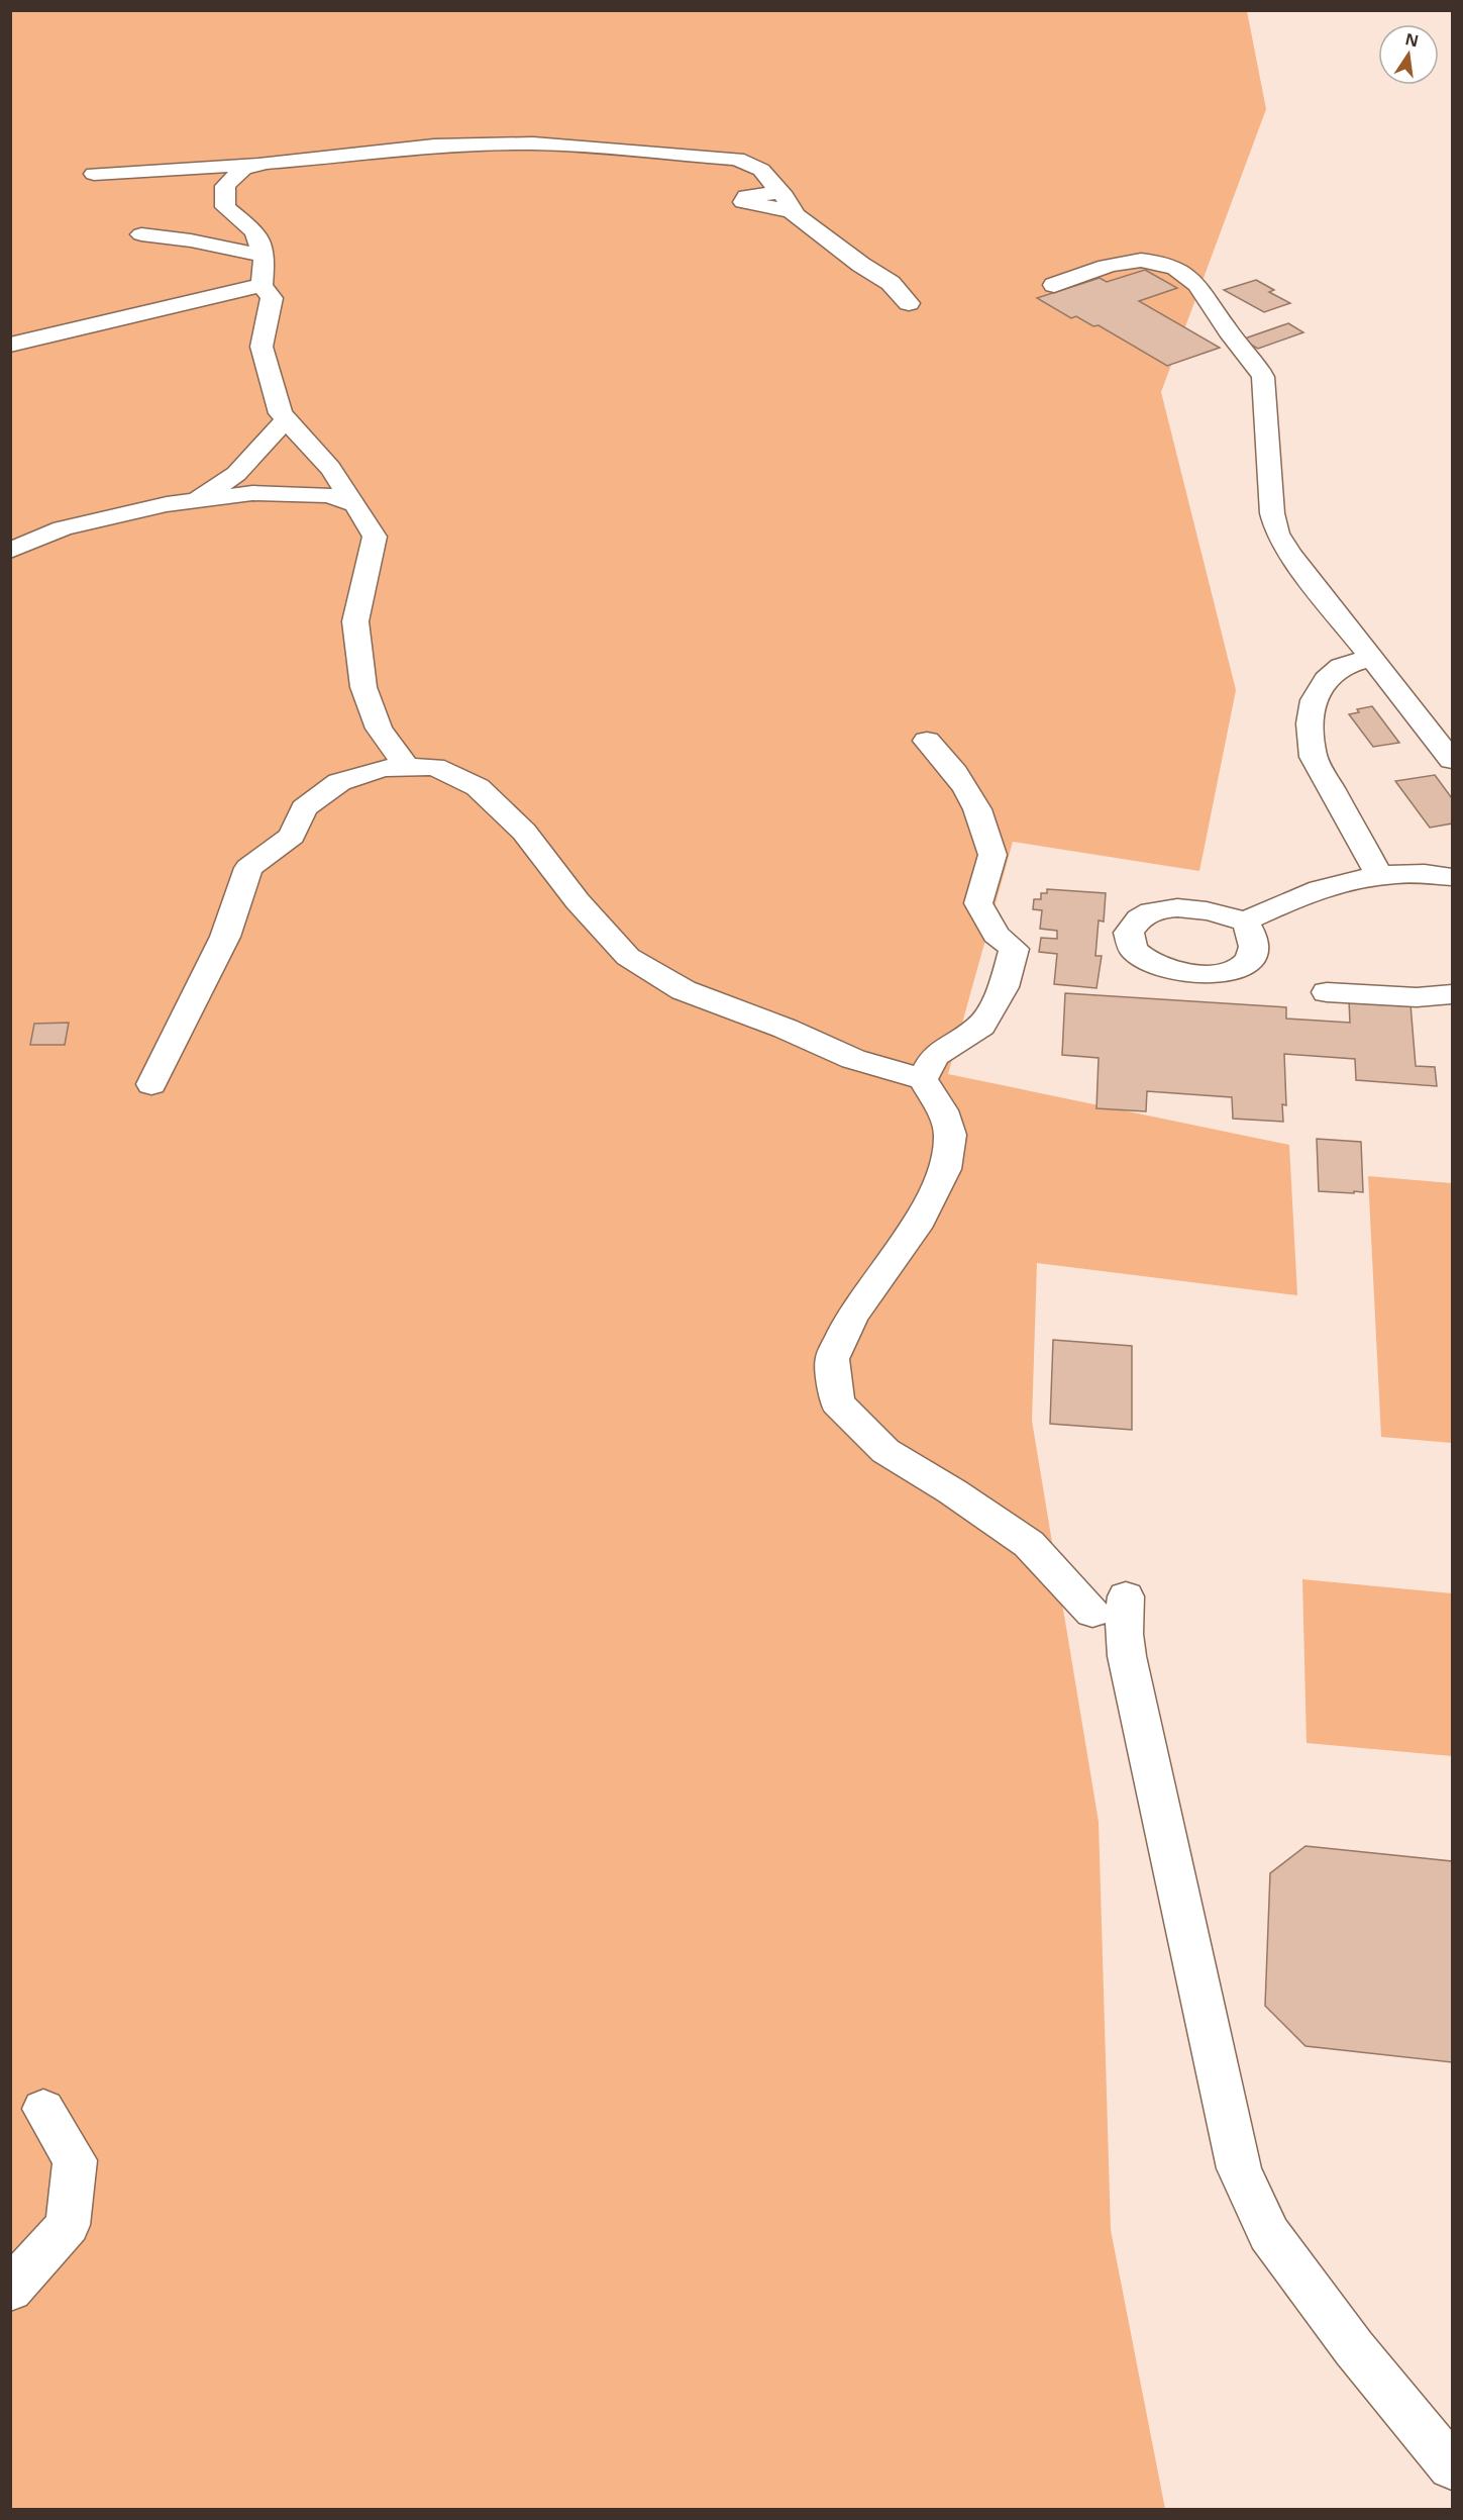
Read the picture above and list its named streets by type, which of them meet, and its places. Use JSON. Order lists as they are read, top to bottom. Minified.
{"north":"top"}
